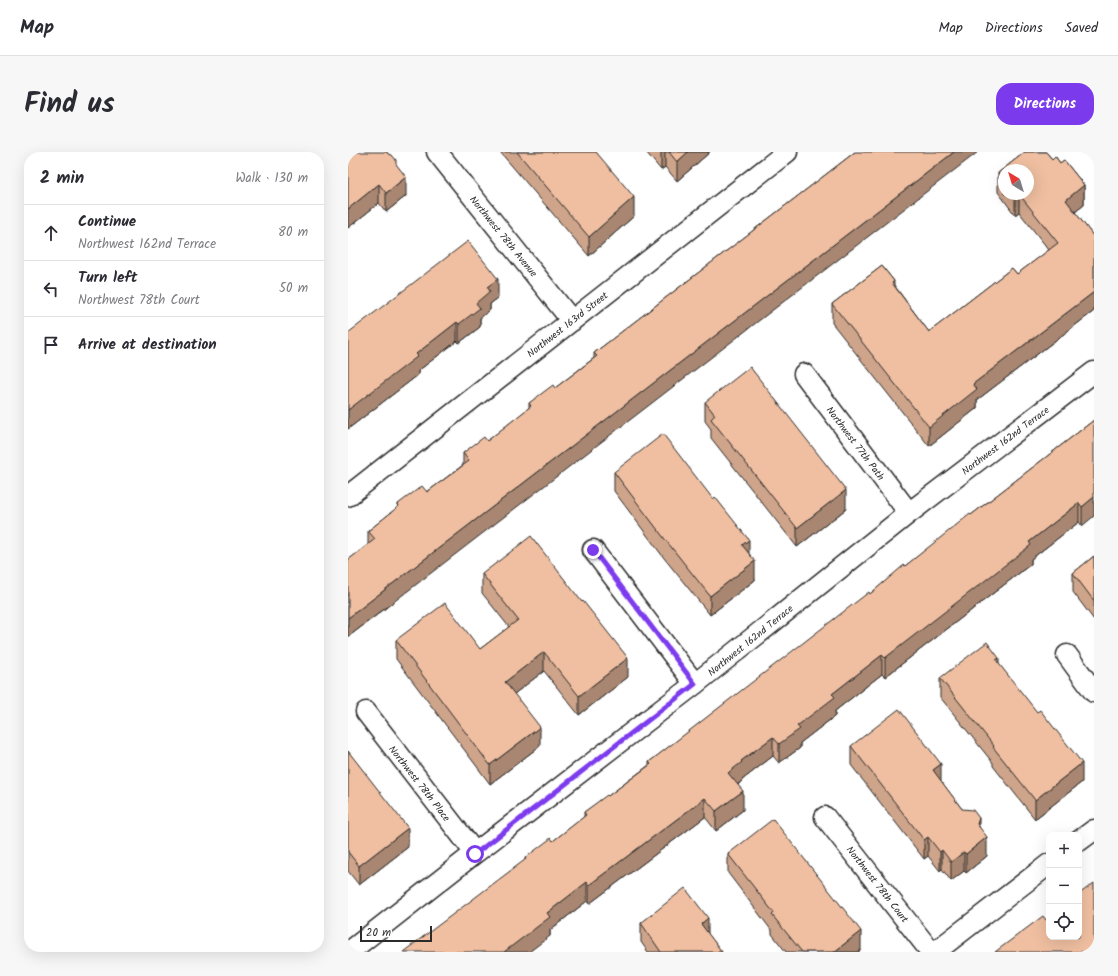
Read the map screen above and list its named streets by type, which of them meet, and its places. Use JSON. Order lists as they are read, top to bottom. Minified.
{"streets":{"street":["Northwest 78th Avenue","Northwest 163rd Street","Northwest 162nd Terrace","Northwest 77th Path","Northwest 78th Place","Northwest 78th Court"]},"crossings":[["Northwest 78th Avenue","Northwest 163rd Street"],["Northwest 162nd Terrace","Northwest 77th Path"],["Northwest 162nd Terrace","Northwest 78th Place"]],"scale_bar":"20 m","north":"top left","page":{"header":"Map","nav":["Map","Directions","Saved"],"title":"Find us","buttons":"Directions","heading":["2 min","Walk · 130 m"],"list":[["Continue","Northwest 162nd Terrace","80 m"],["Turn left","Northwest 78th Court","50 m"],"Arrive at destination"],"map_buttons":["+","−"],"scale":"20 m"}}
